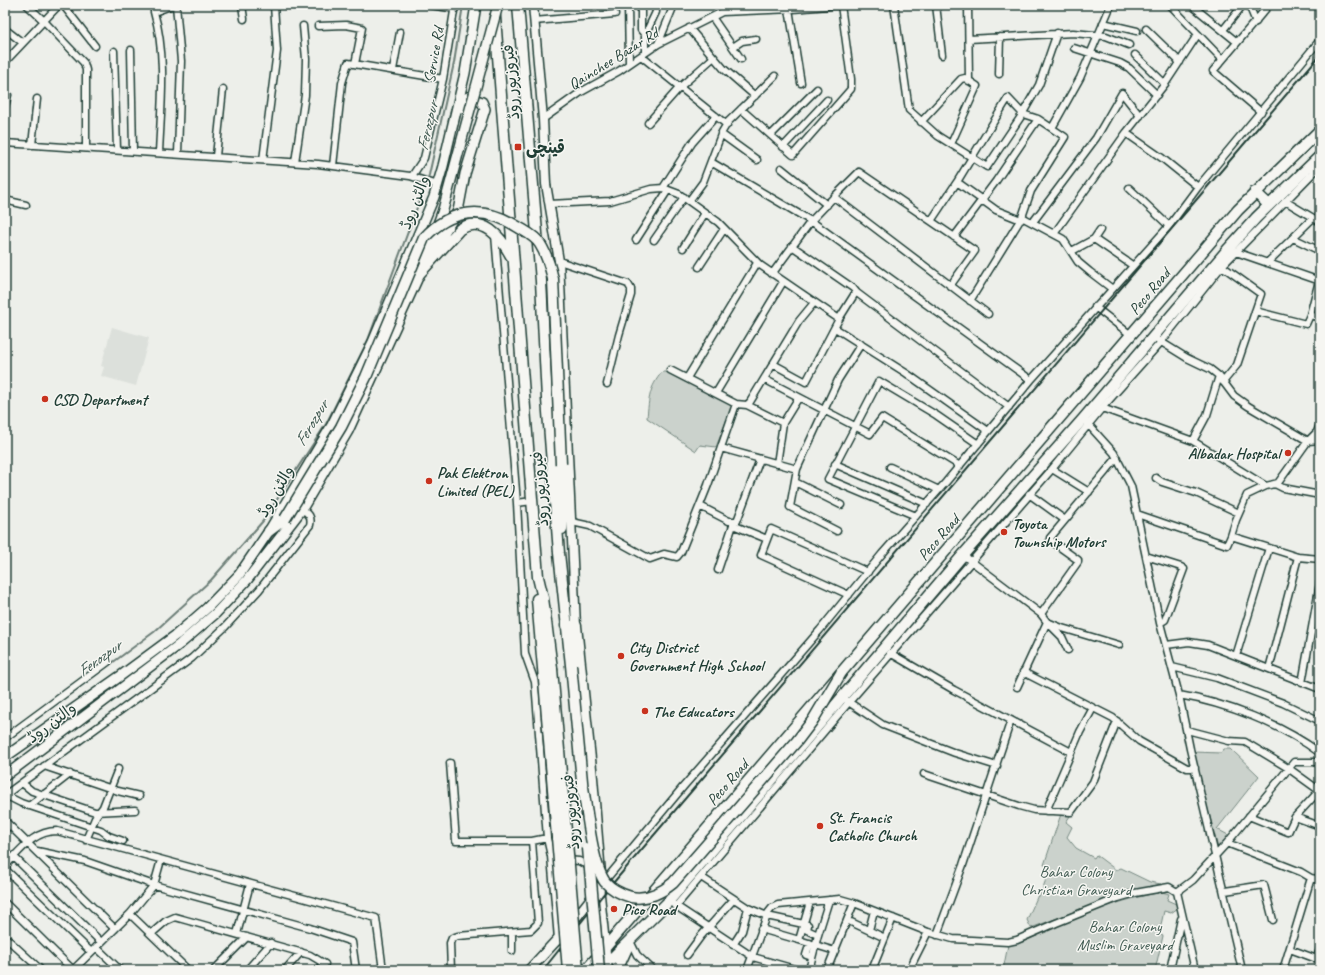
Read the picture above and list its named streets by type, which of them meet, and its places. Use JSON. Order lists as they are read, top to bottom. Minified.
{"streets":{"main road":["فیروزپور روڈ","والٹن روڈ","Peco Road"],"street":["Service Rd","Qainchee Bazar Rd"]},"crossings":[["فیروزپور روڈ","Peco Road"]],"water":["Ferozpur"],"parks":["Bahar Colony Christian Graveyard","Bahar Colony Muslim Graveyard"],"places":{"transit":["قینچی"],"other":["CSD Department","Albadar Hospital","Pak Elektron Limited (PEL)","Toyota Township Motors","City District Government High School","The Educators","St. Francis Catholic Church","Pico Road"]}}
